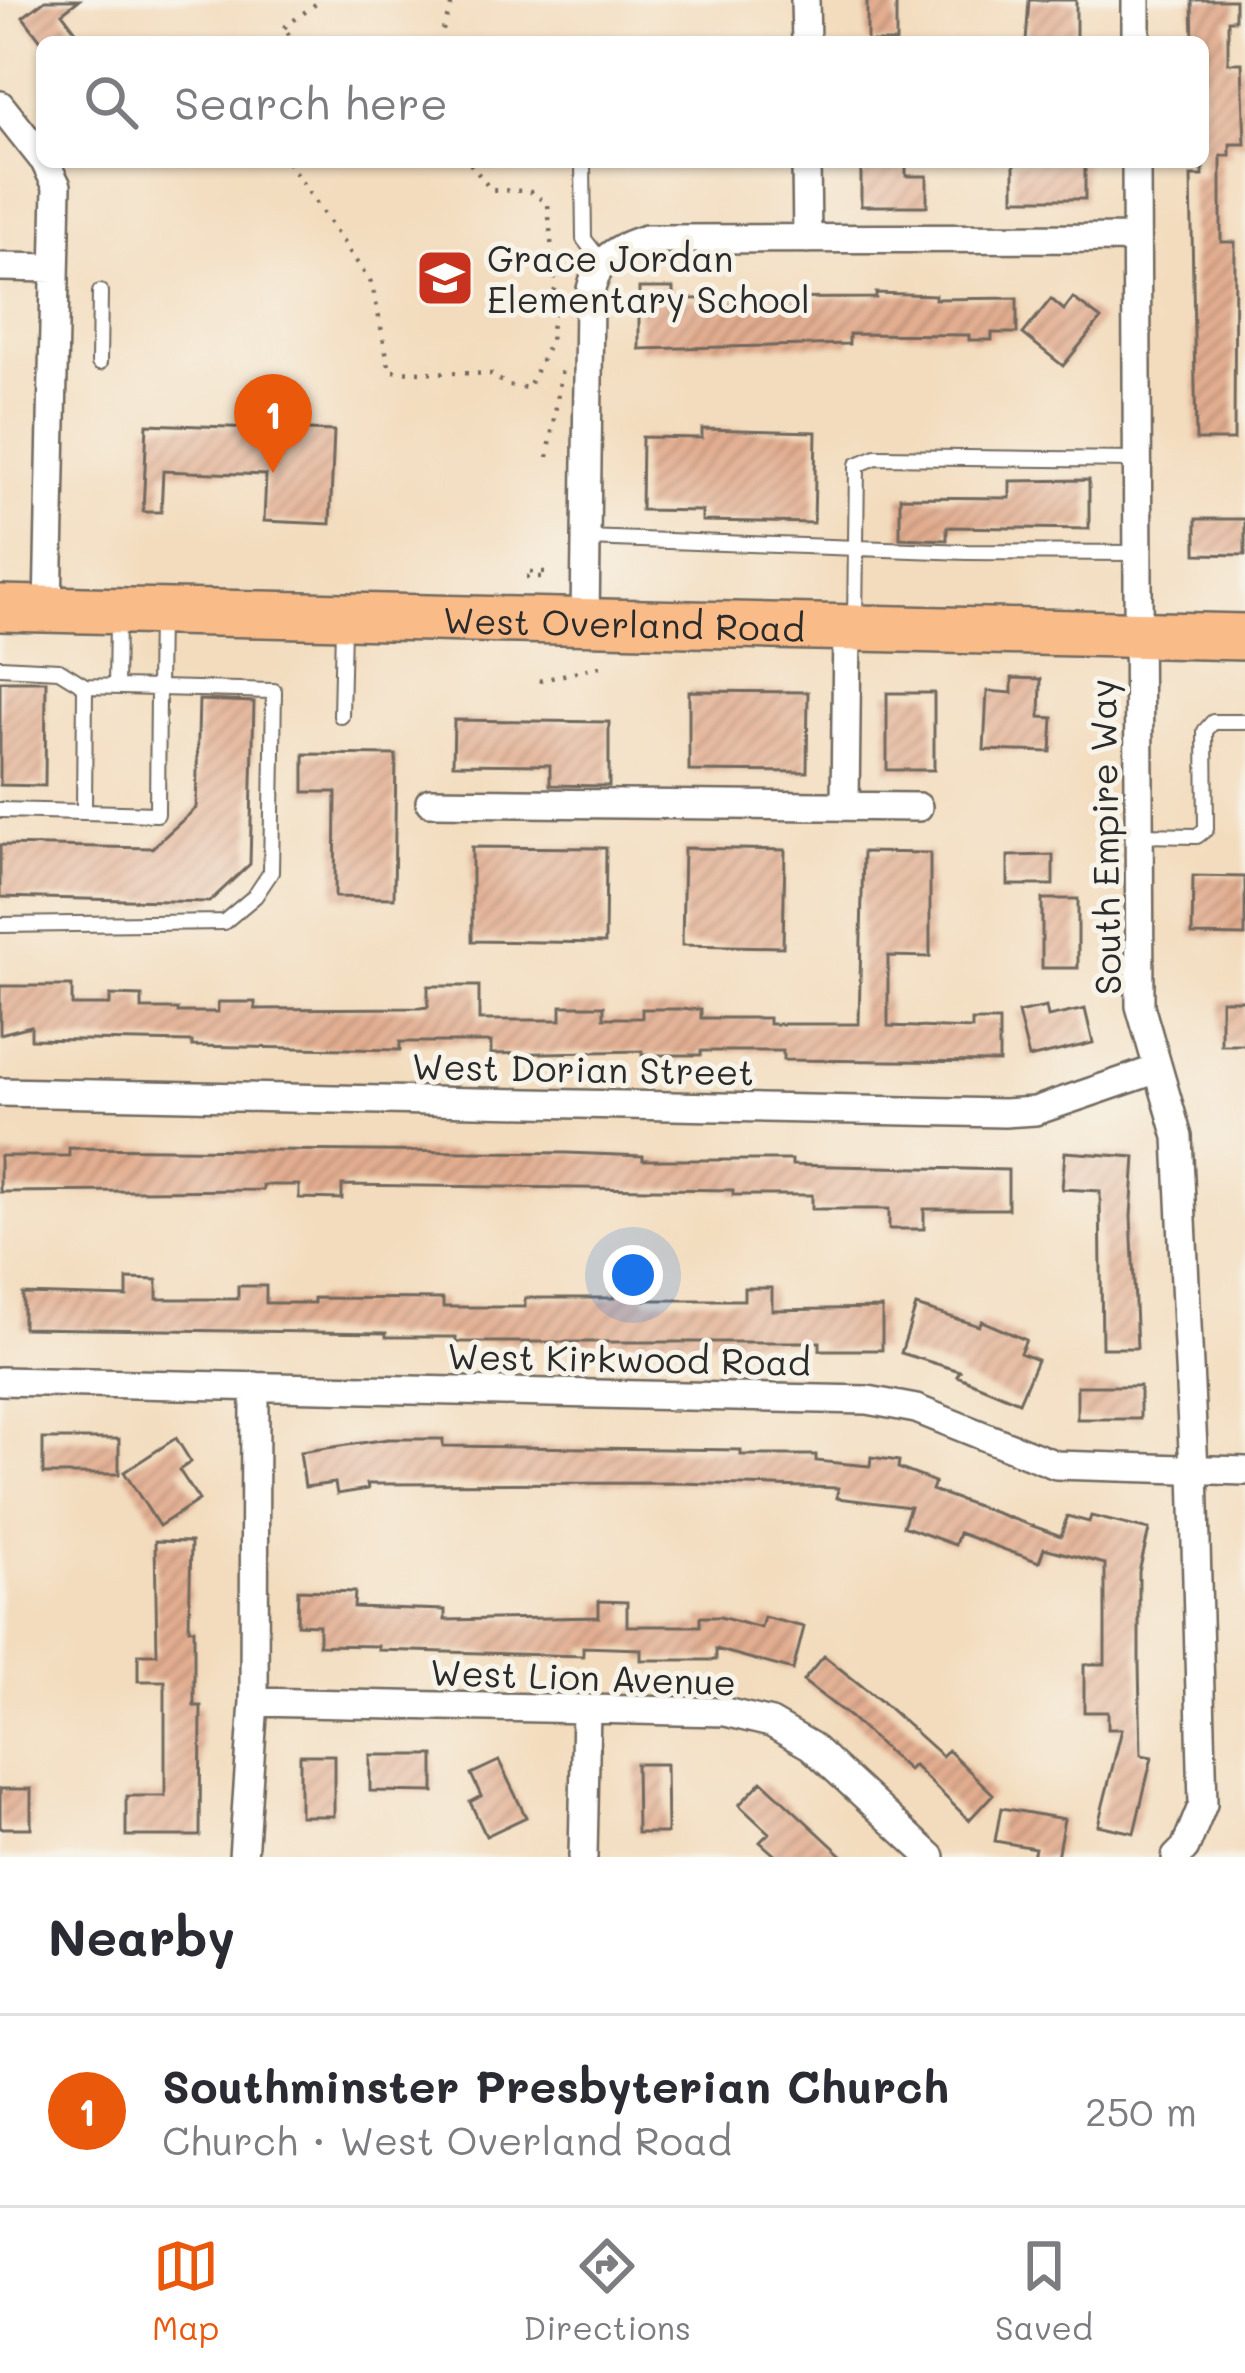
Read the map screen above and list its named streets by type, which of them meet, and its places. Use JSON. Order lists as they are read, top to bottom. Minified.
{"streets":{"main road":["West Overland Road"],"street":["South Empire Way","West Dorian Street","West Kirkwood Road","West Lion Avenue"]},"crossings":[["West Overland Road","South Empire Way"],["South Empire Way","West Dorian Street"],["South Empire Way","West Kirkwood Road"]],"places":{"school or university":["Grace Jordan Elementary School"]},"page":{"search":"Search here","pins":"1","heading":"Nearby","list":[{"mark":"1","name":"Southminster Presbyterian Church","note":"Church · West Overland Road","value":"250 m"}],"nav":["Map","Directions","Saved"]}}
